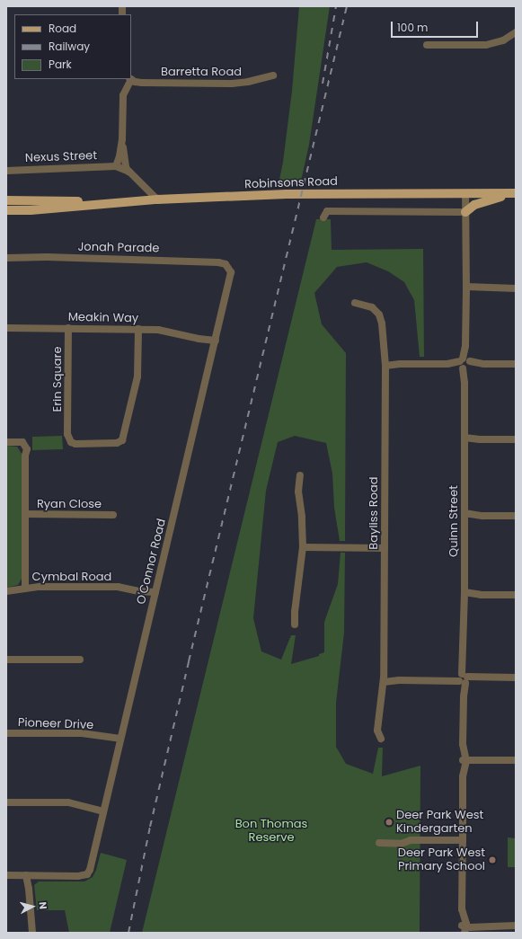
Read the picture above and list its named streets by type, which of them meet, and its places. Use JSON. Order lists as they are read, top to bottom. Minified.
{"streets":{"main road":["Robinsons Road"],"street":["Barretta Road","Nexus Street","Jonah Parade","Meakin Way","Erin Square","Ryan Close","Bayliss Road","Quinn Street","O'Connor Road","Cymbal Road","Pioneer Drive"]},"crossings":[["Barretta Road","Nexus Street"],["Nexus Street","Robinsons Road"],["Robinsons Road","Quinn Street"],["Jonah Parade","O'Connor Road"],["Meakin Way","Erin Square"],["Meakin Way","O'Connor Road"],["O'Connor Road","Cymbal Road"],["O'Connor Road","Pioneer Drive"]],"parks":["Bon Thomas Reserve"],"places":["Deer Park West Kindergarten","Deer Park West Primary School"],"legend":["Road","Railway","Park"],"scale_bar":"100 m","north":"right"}
